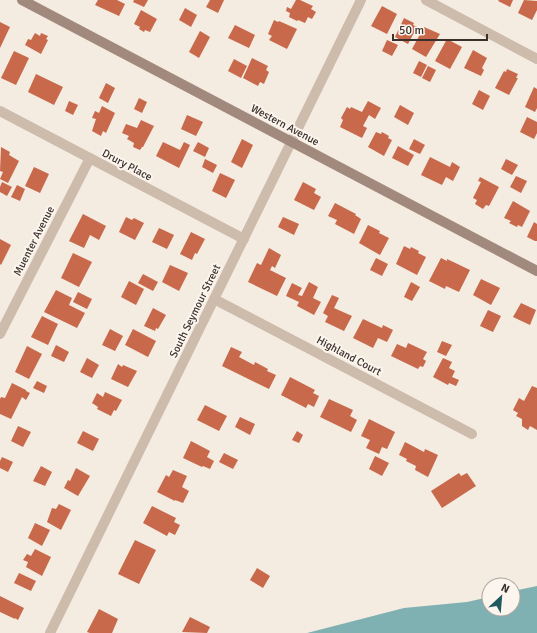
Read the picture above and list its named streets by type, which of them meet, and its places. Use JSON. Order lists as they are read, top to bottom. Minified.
{"streets":{"street":["Western Avenue","Drury Place","Muenter Avenue","South Seymour Street","Highland Court"]},"crossings":[["Western Avenue","South Seymour Street"],["Drury Place","Muenter Avenue"],["Drury Place","South Seymour Street"],["South Seymour Street","Highland Court"]],"scale_bar":"50 m","north":"top right"}
